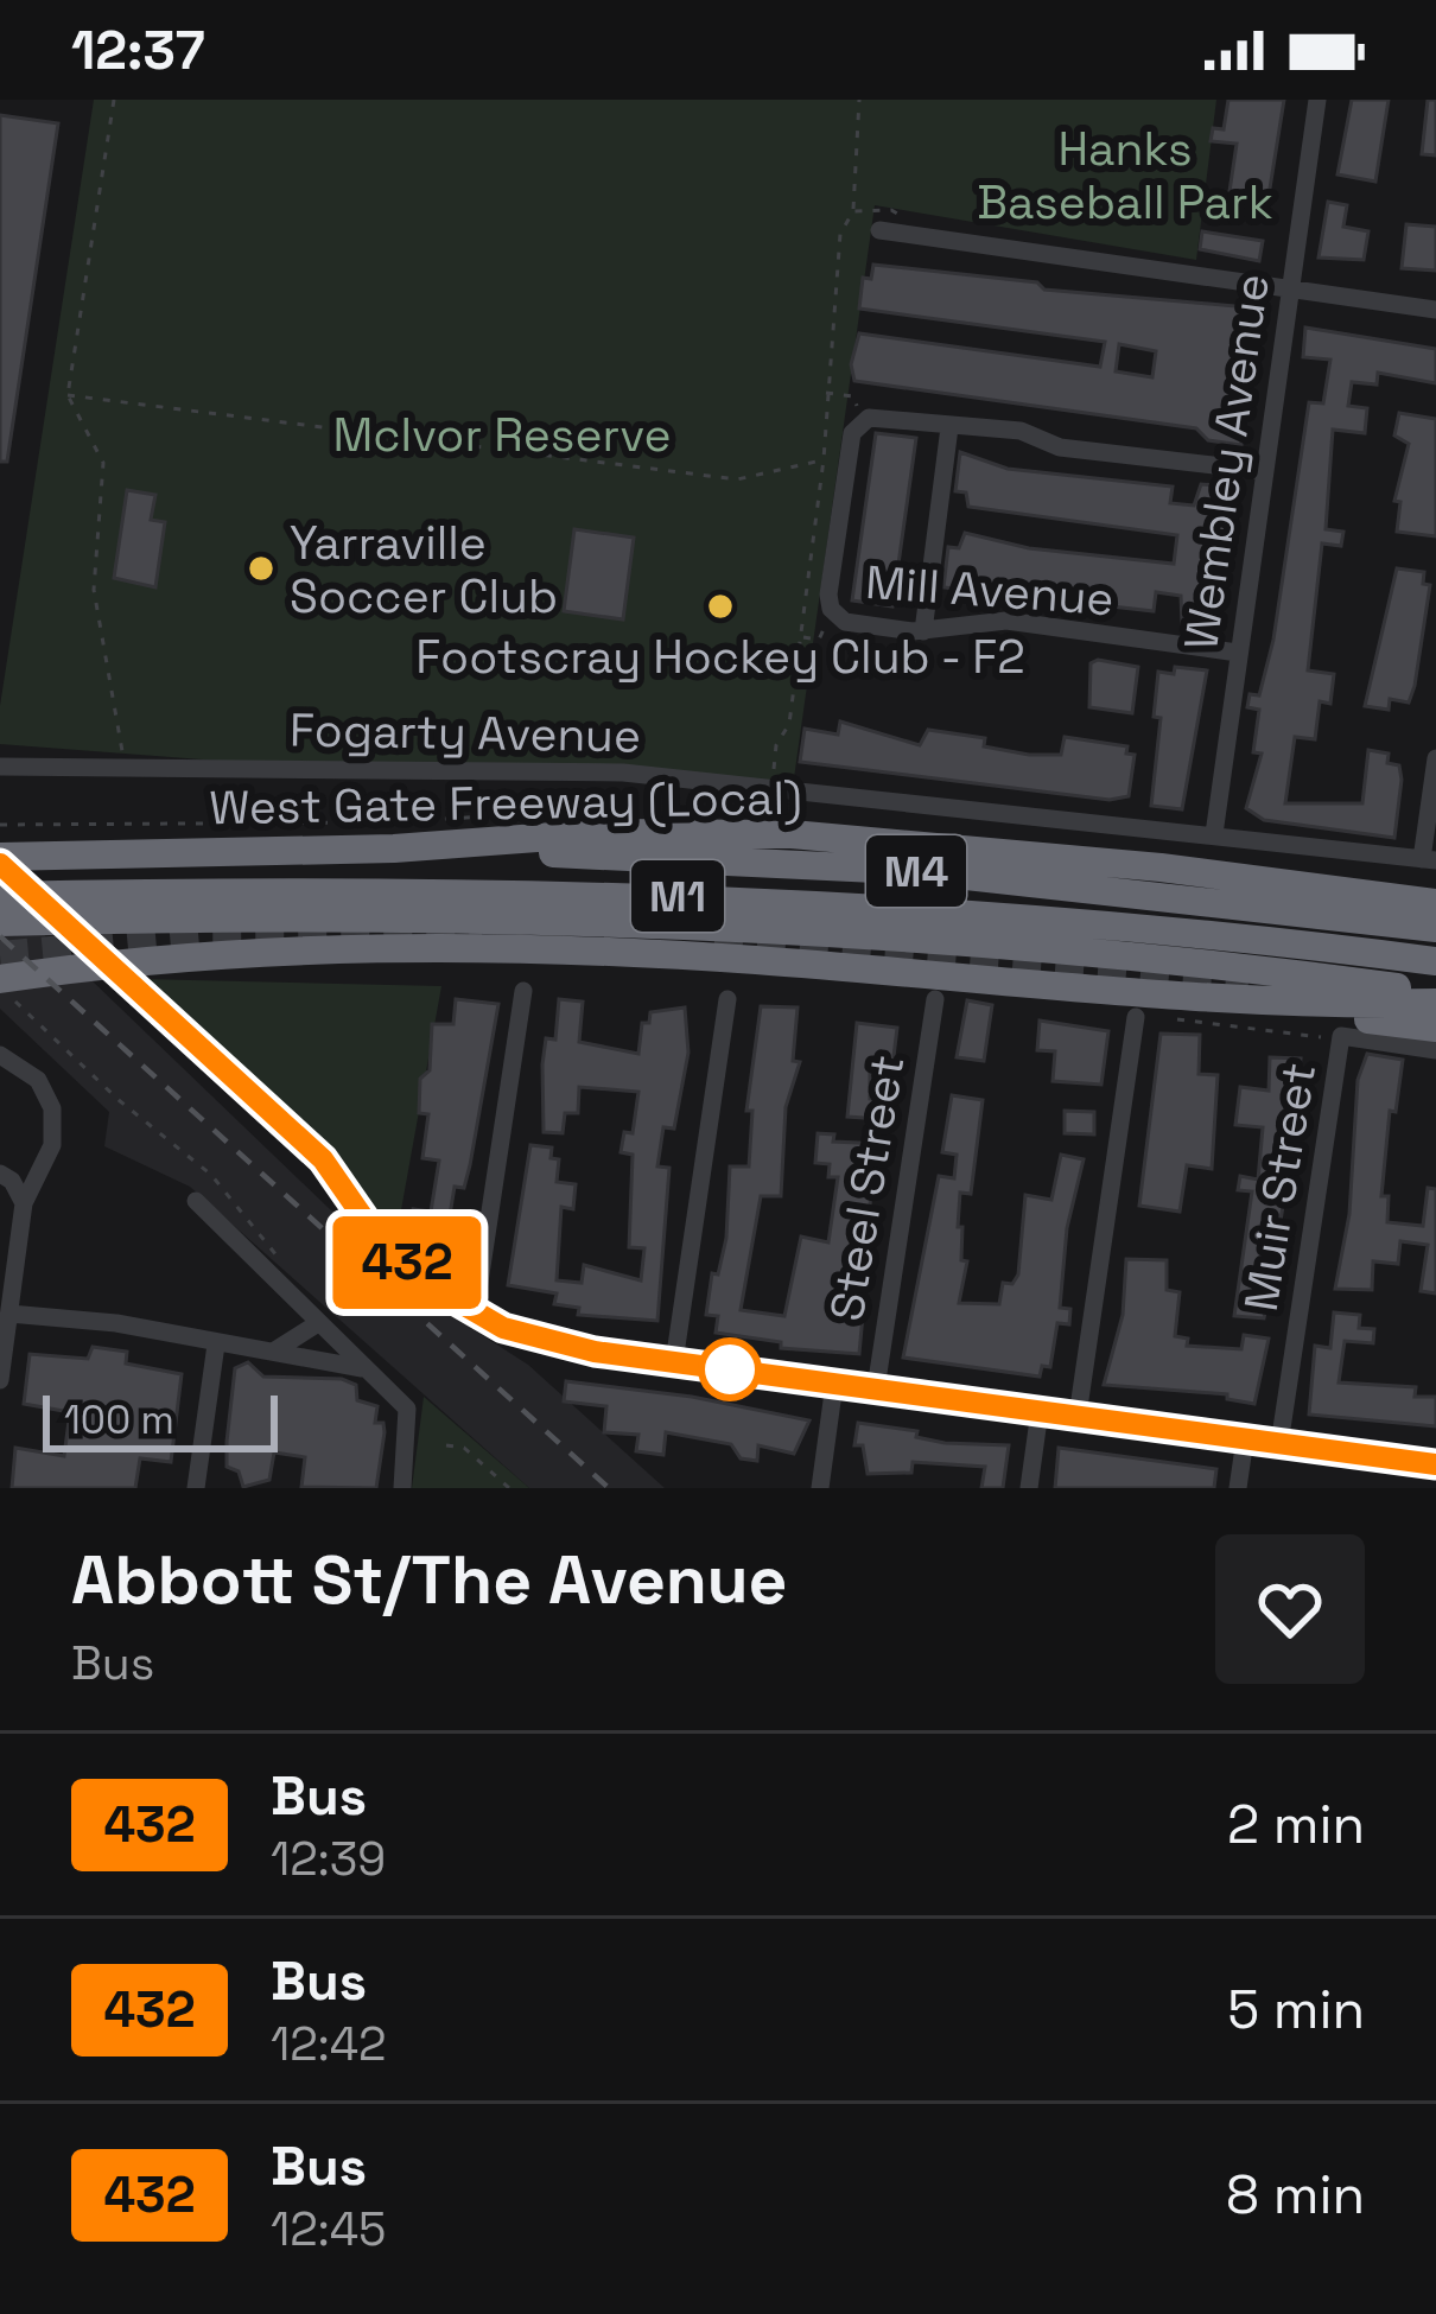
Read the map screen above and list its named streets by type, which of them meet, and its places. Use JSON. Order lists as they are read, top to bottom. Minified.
{"streets":{"highway":["West Gate Freeway (Local)","M4","M1"],"street":["Wembley Avenue","Mill Avenue","Fogarty Avenue","Muir Street","Steel Street"]},"crossings":[["Wembley Avenue","Mill Avenue"],["Wembley Avenue","Fogarty Avenue"],["West Gate Freeway (Local)","M4"]],"parks":["Hanks Baseball Park","McIvor Reserve"],"places":["Yarraville Soccer Club","Footscray Hockey Club - F2"],"lines":["bus line 432"],"scale_bar":"100 m","page":{"status":"12:37","on_map":"432","scale":"100 m","heading":["Abbott St/The Avenue","Bus"],"list":[{"mark":"432","name":"Bus","note":"12:39","value":"2 min"},{"mark":"432","name":"Bus","note":"12:42","value":"5 min"},{"mark":"432","name":"Bus","note":"12:45","value":"8 min"}]}}
